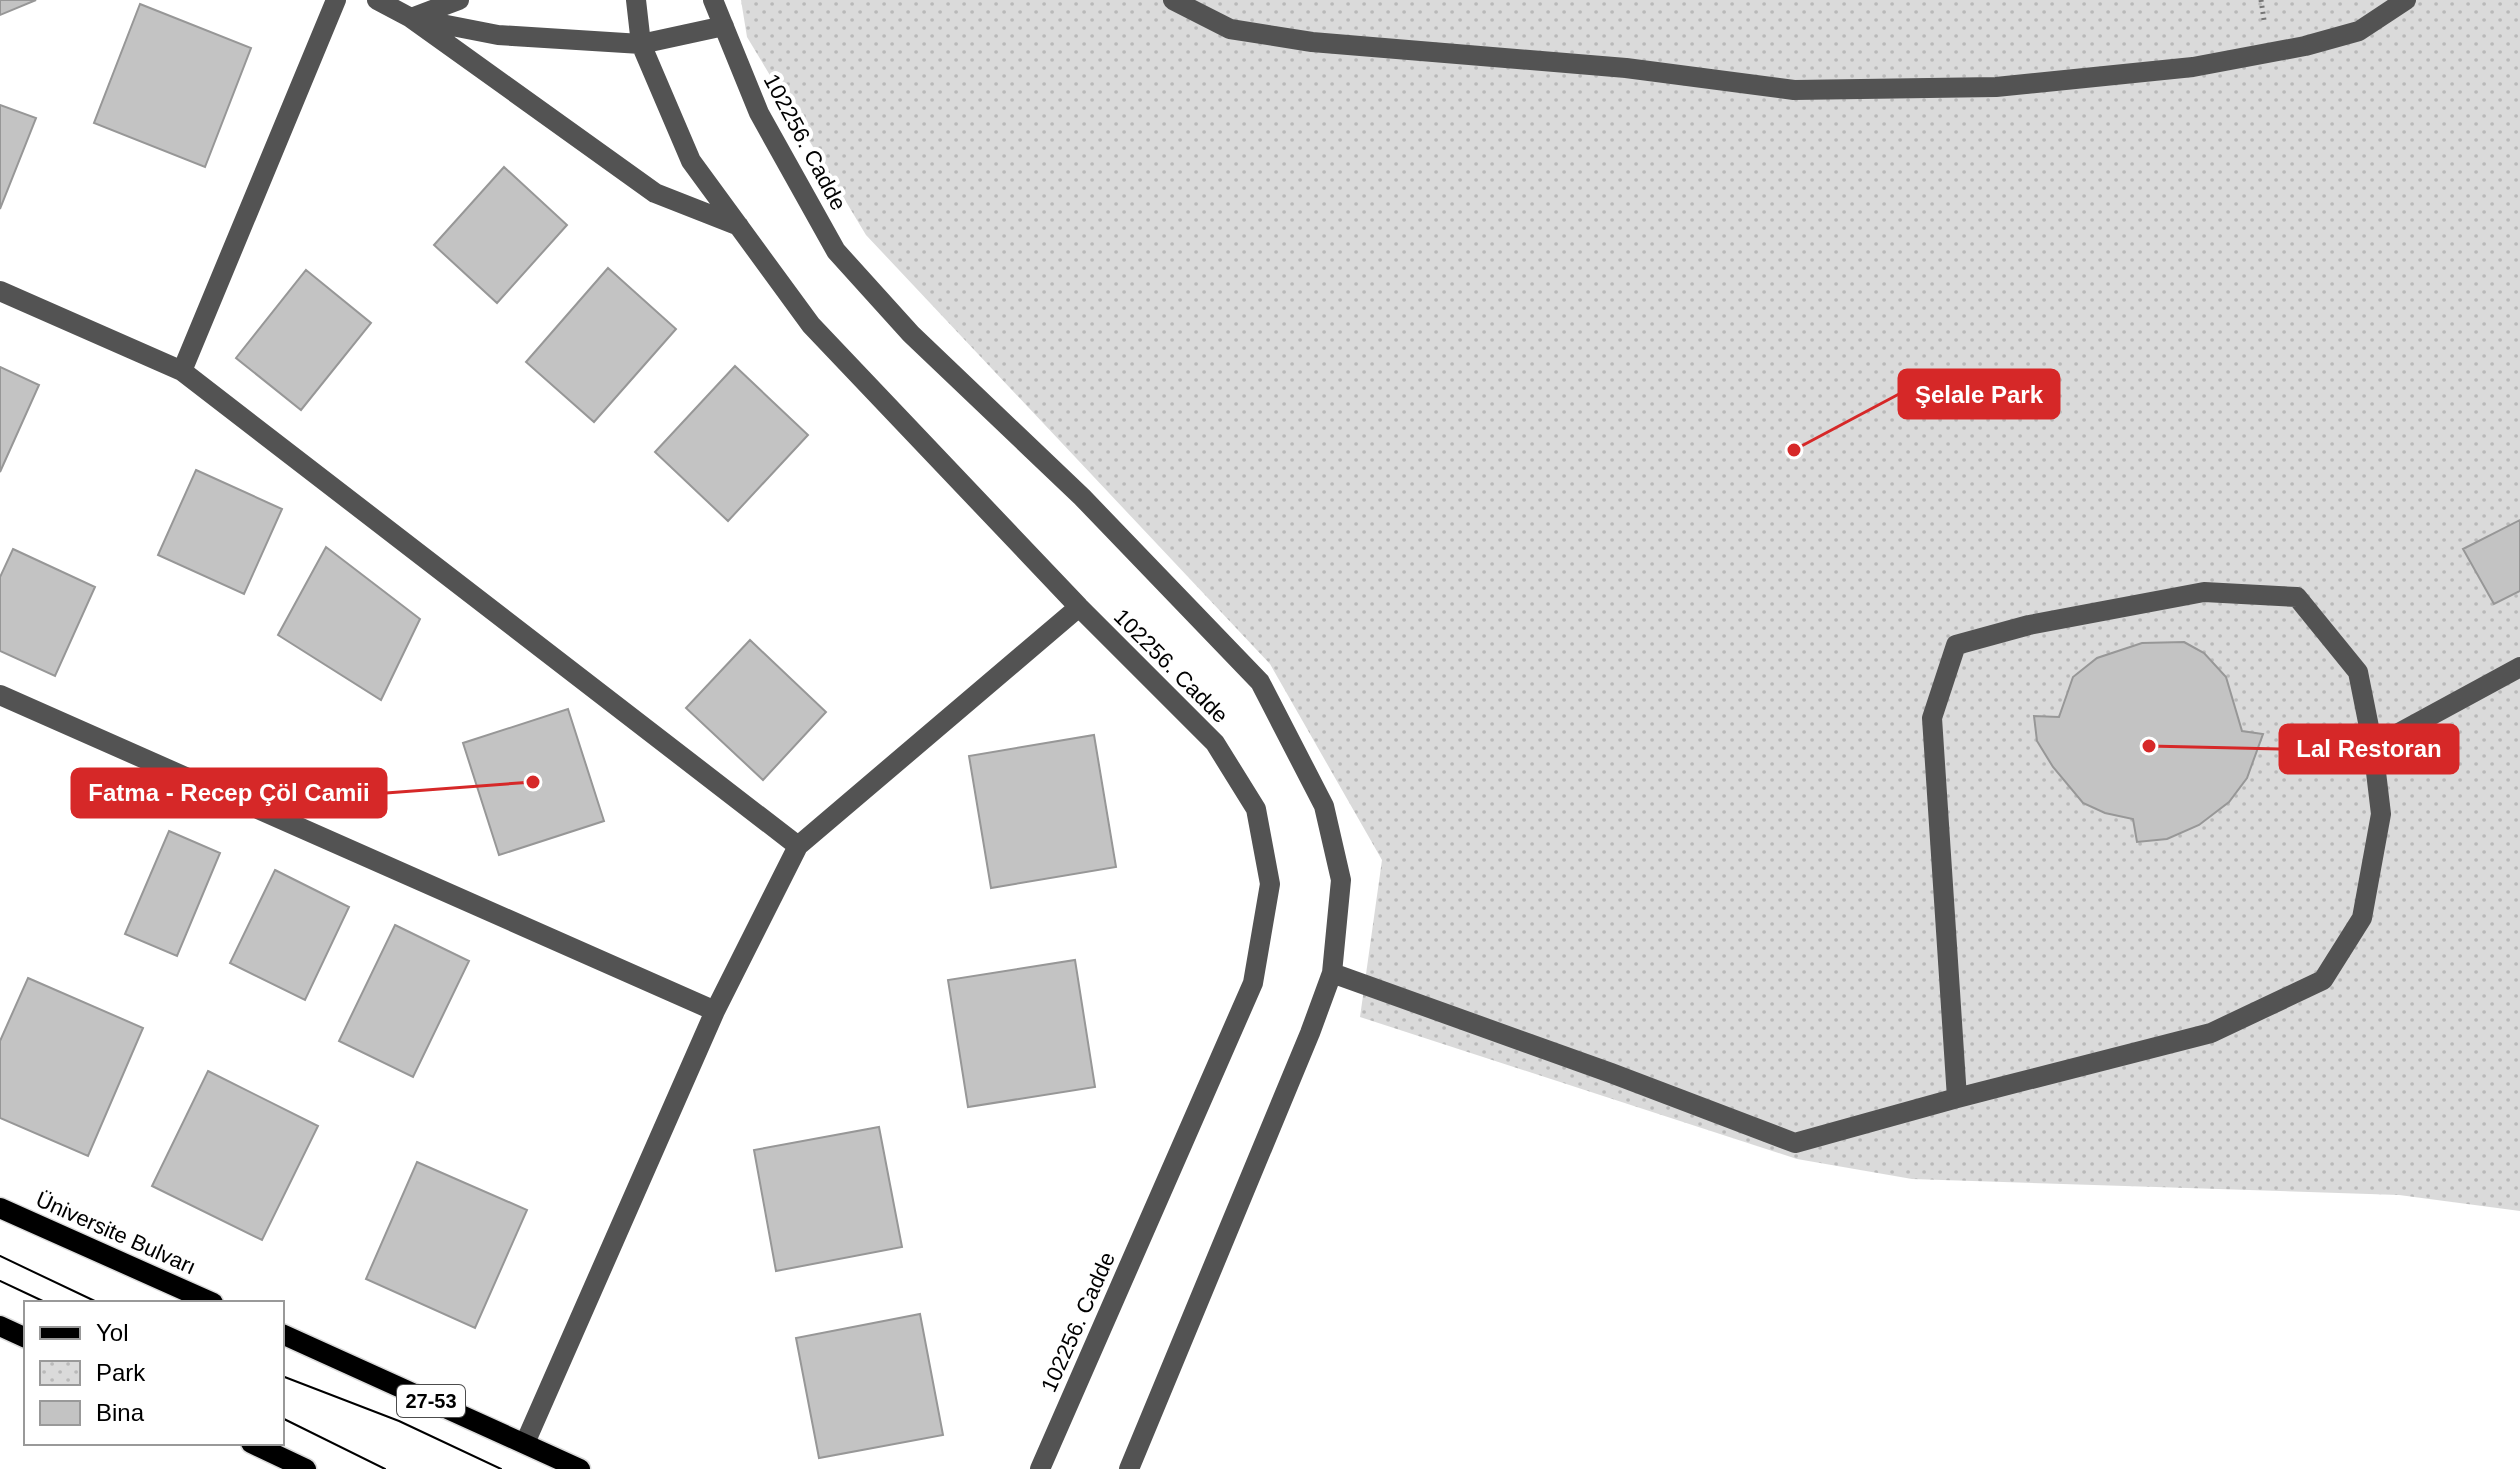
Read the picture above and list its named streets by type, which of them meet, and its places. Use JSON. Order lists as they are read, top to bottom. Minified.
{"streets":{"main road":["Üniversite Bulvarı","27-53"],"street":["102256. Cadde"]},"places":["Şelale Park","Lal Restoran","Fatma - Recep Çöl Camii"],"legend":["Yol","Park","Bina"]}
